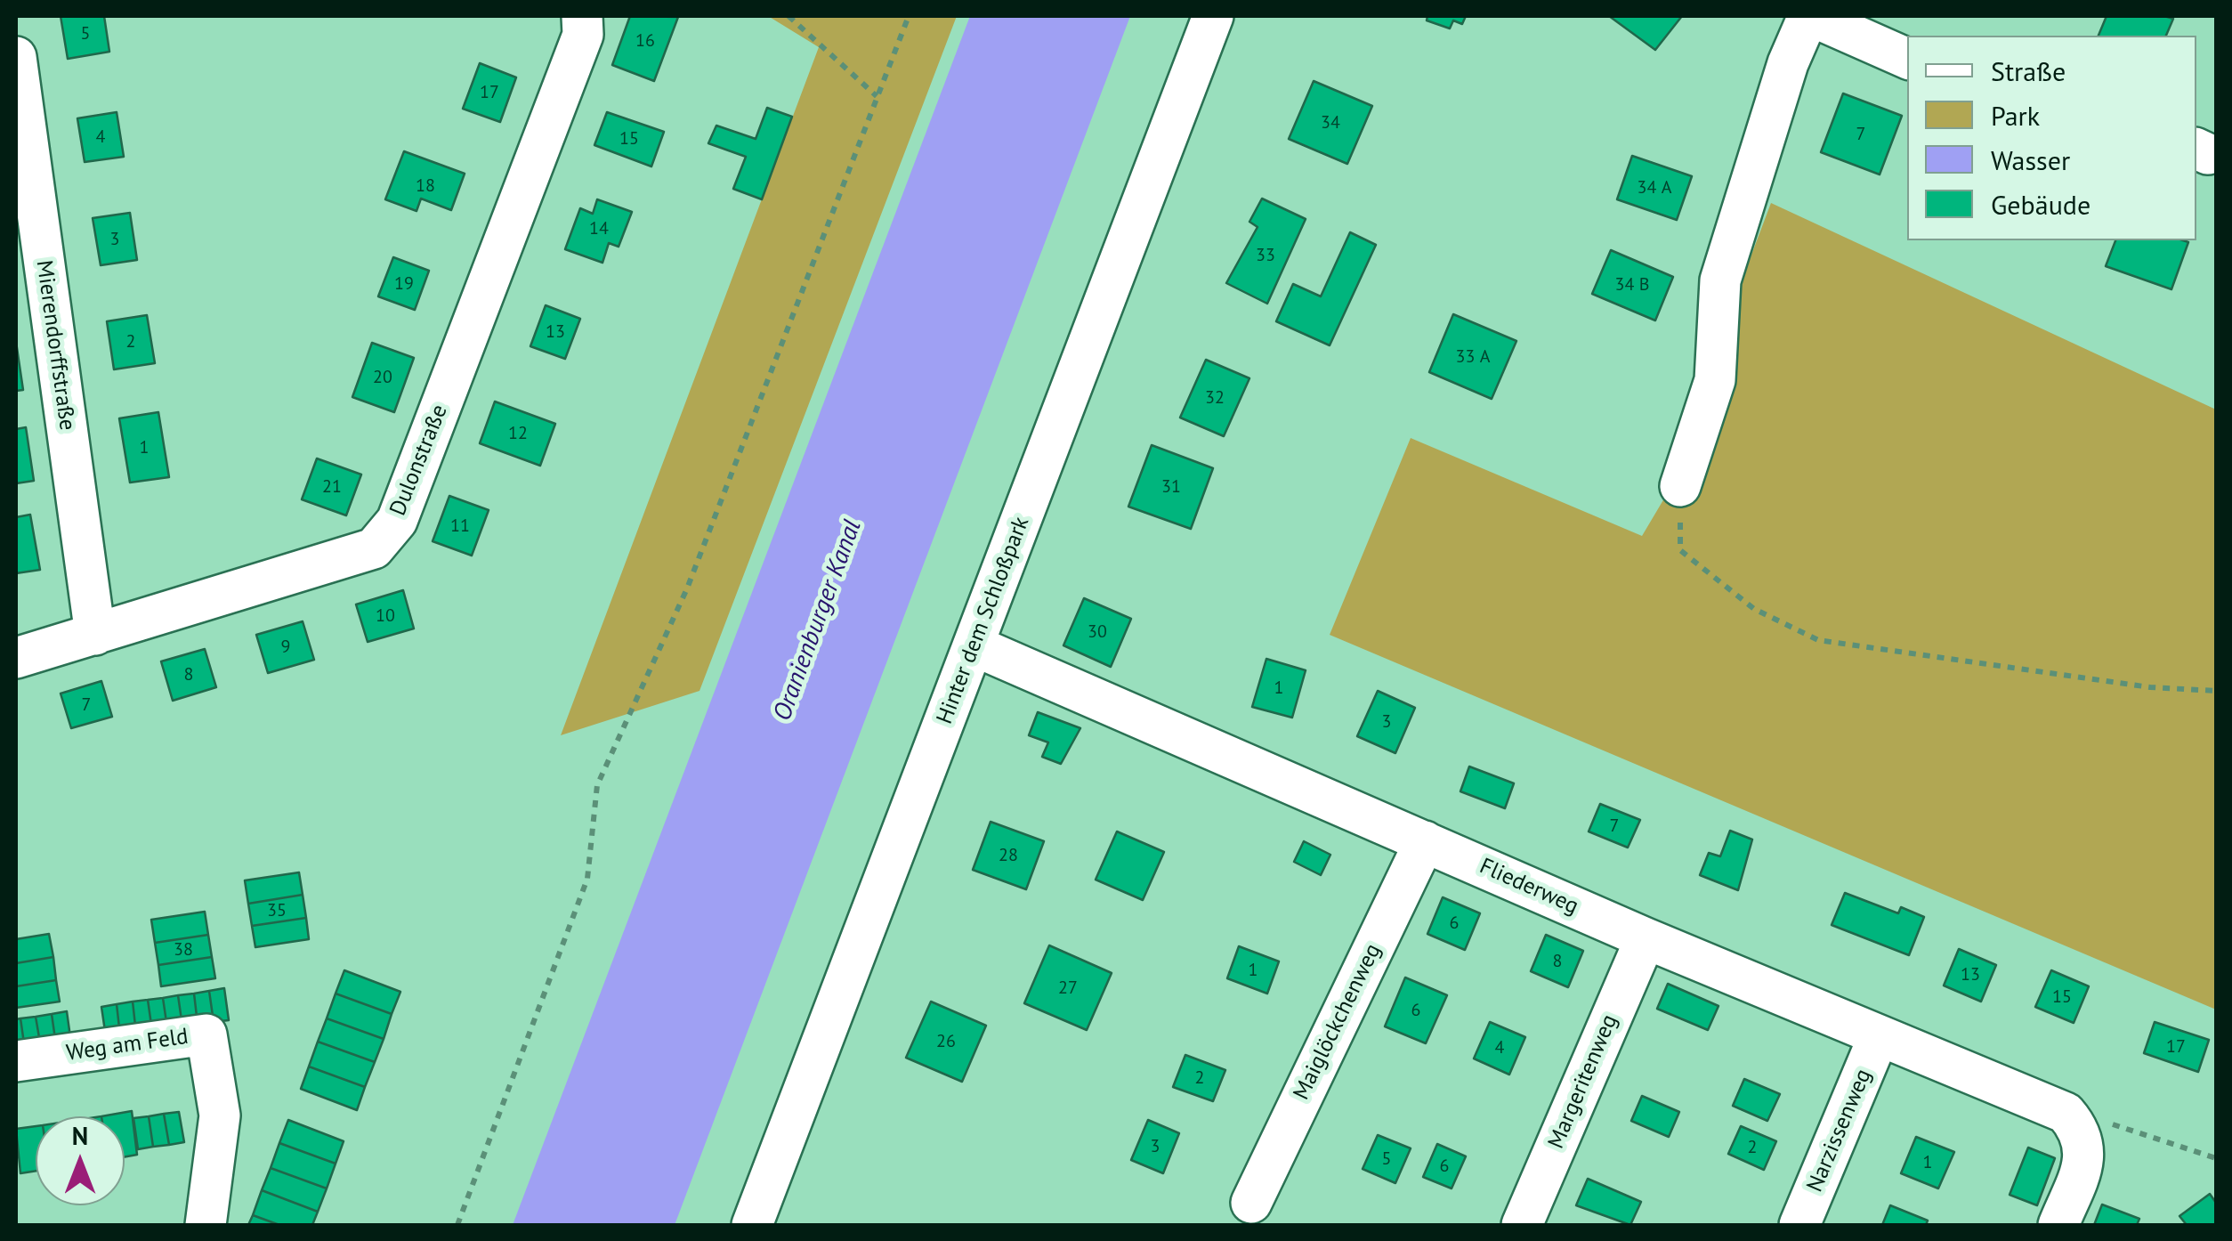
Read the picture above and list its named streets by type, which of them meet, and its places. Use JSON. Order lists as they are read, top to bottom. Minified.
{"streets":{"street":["Mierendorffstraße","Dulonstraße","Hinter dem Schloßpark","Fliederweg","Maiglöckchenweg","Weg am Feld","Margeritenweg","Narzissenweg"]},"crossings":[["Mierendorffstraße","Dulonstraße"],["Hinter dem Schloßpark","Fliederweg"],["Fliederweg","Maiglöckchenweg"],["Fliederweg","Margeritenweg"],["Fliederweg","Narzissenweg"]],"water":["Oranienburger Kanal"],"house_numbers":["5","16","17","34","7","4","15","18","34 A","14","3","33","19","34 B","13","2","33 A","20","32","12","1","21","31","11","10","30","9","8","1","7","3","7","28","35","6","38","8","1","13","27","15","6","26","17","4","2","3","2","5","1","6"],"legend":["Straße","Park","Wasser","Gebäude"],"north":"top"}
